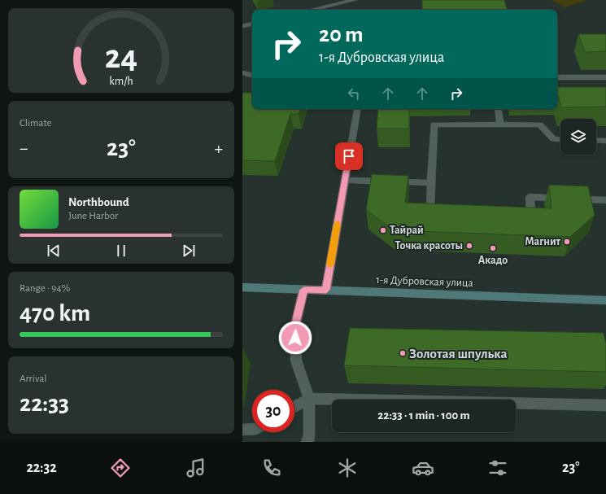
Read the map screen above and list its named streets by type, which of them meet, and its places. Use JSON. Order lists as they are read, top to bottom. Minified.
{"streets":{"main road":["1-я Дубровская улица"]},"places":["Тайрай","Магнит","Точка красоты","Акадо","Золотая шпулька"],"page":{"turn":["20 m","1-я Дубровская улица"],"tile":["Climate",["Range · 94%","470 km"],["Arrival","22:33"]],"heat":["−","23°","+"],"song":["Northbound","June Harbor"],"limit":"30","trip":"22:33 · 1 min · 100 m","tabs":["22:32","23°"],"gauge":["24","km/h"]}}
